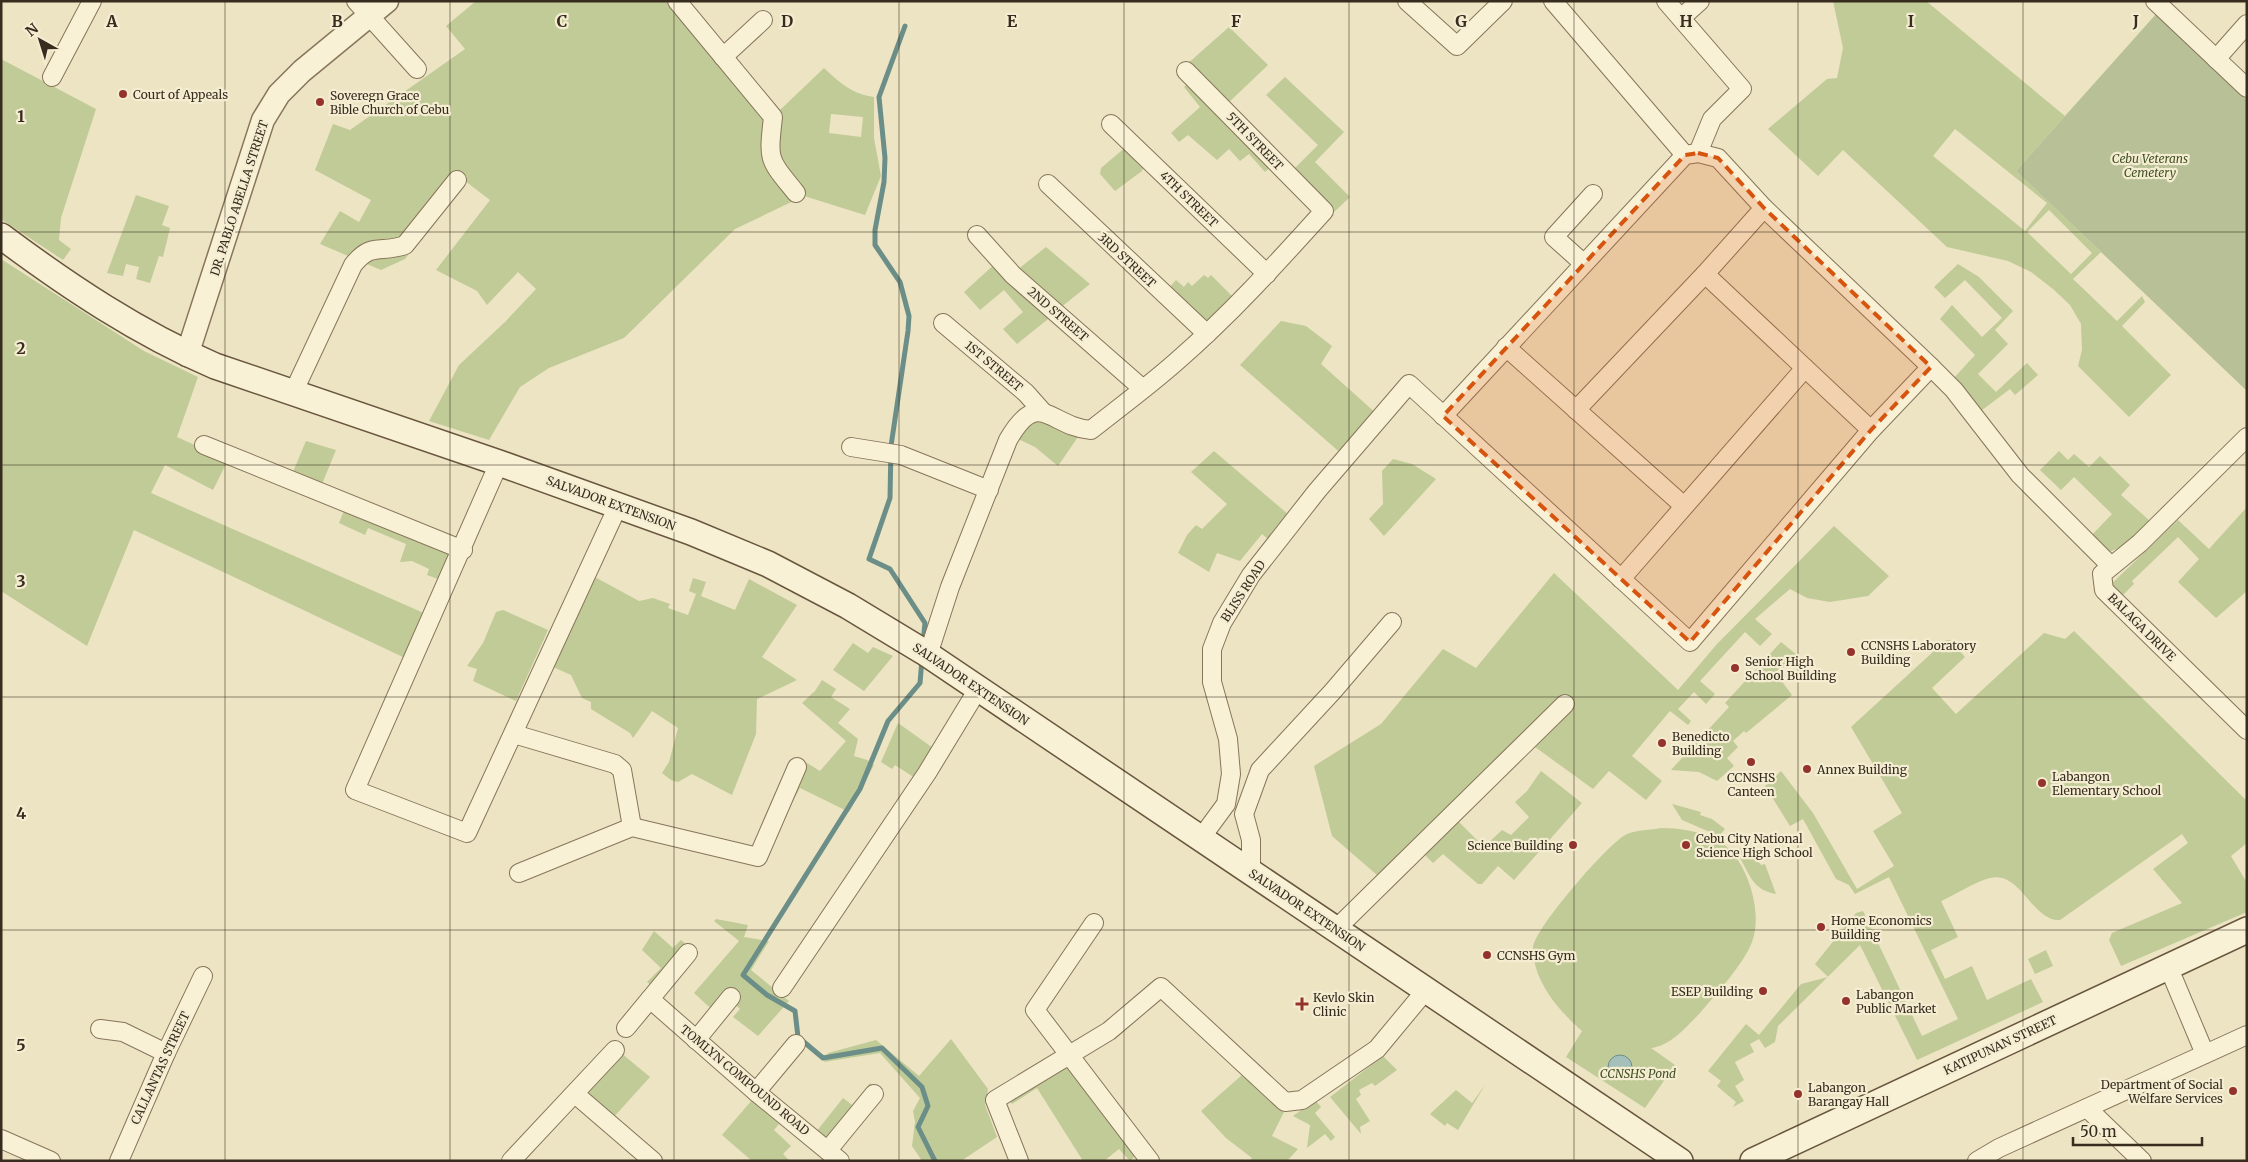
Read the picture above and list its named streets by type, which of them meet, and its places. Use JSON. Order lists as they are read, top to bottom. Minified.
{"streets":{"main road":["SALVADOR EXTENSION","KATIPUNAN STREET"],"street":["5TH STREET","DR. PABLO ABELLA STREET","4TH STREET","3RD STREET","2ND STREET","1ST STREET","BLISS ROAD","BALAGA DRIVE","CALLANTAS STREET","TOMLYN COMPOUND ROAD"]},"crossings":[["5TH STREET","1ST STREET"],["DR. PABLO ABELLA STREET","SALVADOR EXTENSION"],["4TH STREET","1ST STREET"],["3RD STREET","1ST STREET"],["2ND STREET","1ST STREET"],["SALVADOR EXTENSION","BLISS ROAD"]],"parks":["Cebu Veterans Cemetery","CCNSHS Pond"],"places":{"other":["Court of Appeals","Soveregn Grace Bible Church of Cebu","CCNSHS Laboratory Building","Senior High School Building","Benedicto Building","CCNSHS Canteen","Annex Building","Labangon Elementary School","Science Building","Cebu City National Science High School","Home Economics Building","CCNSHS Gym","ESEP Building","Labangon Public Market","Department of Social Welfare Services","Labangon Barangay Hall"],"health":["Kevlo Skin Clinic"]},"scale_bar":"50 m","north":"top left","grid":{"columns":["A","B","C","D","E","F","G","H","I","J"],"rows":["1","2","3","4","5"]}}
